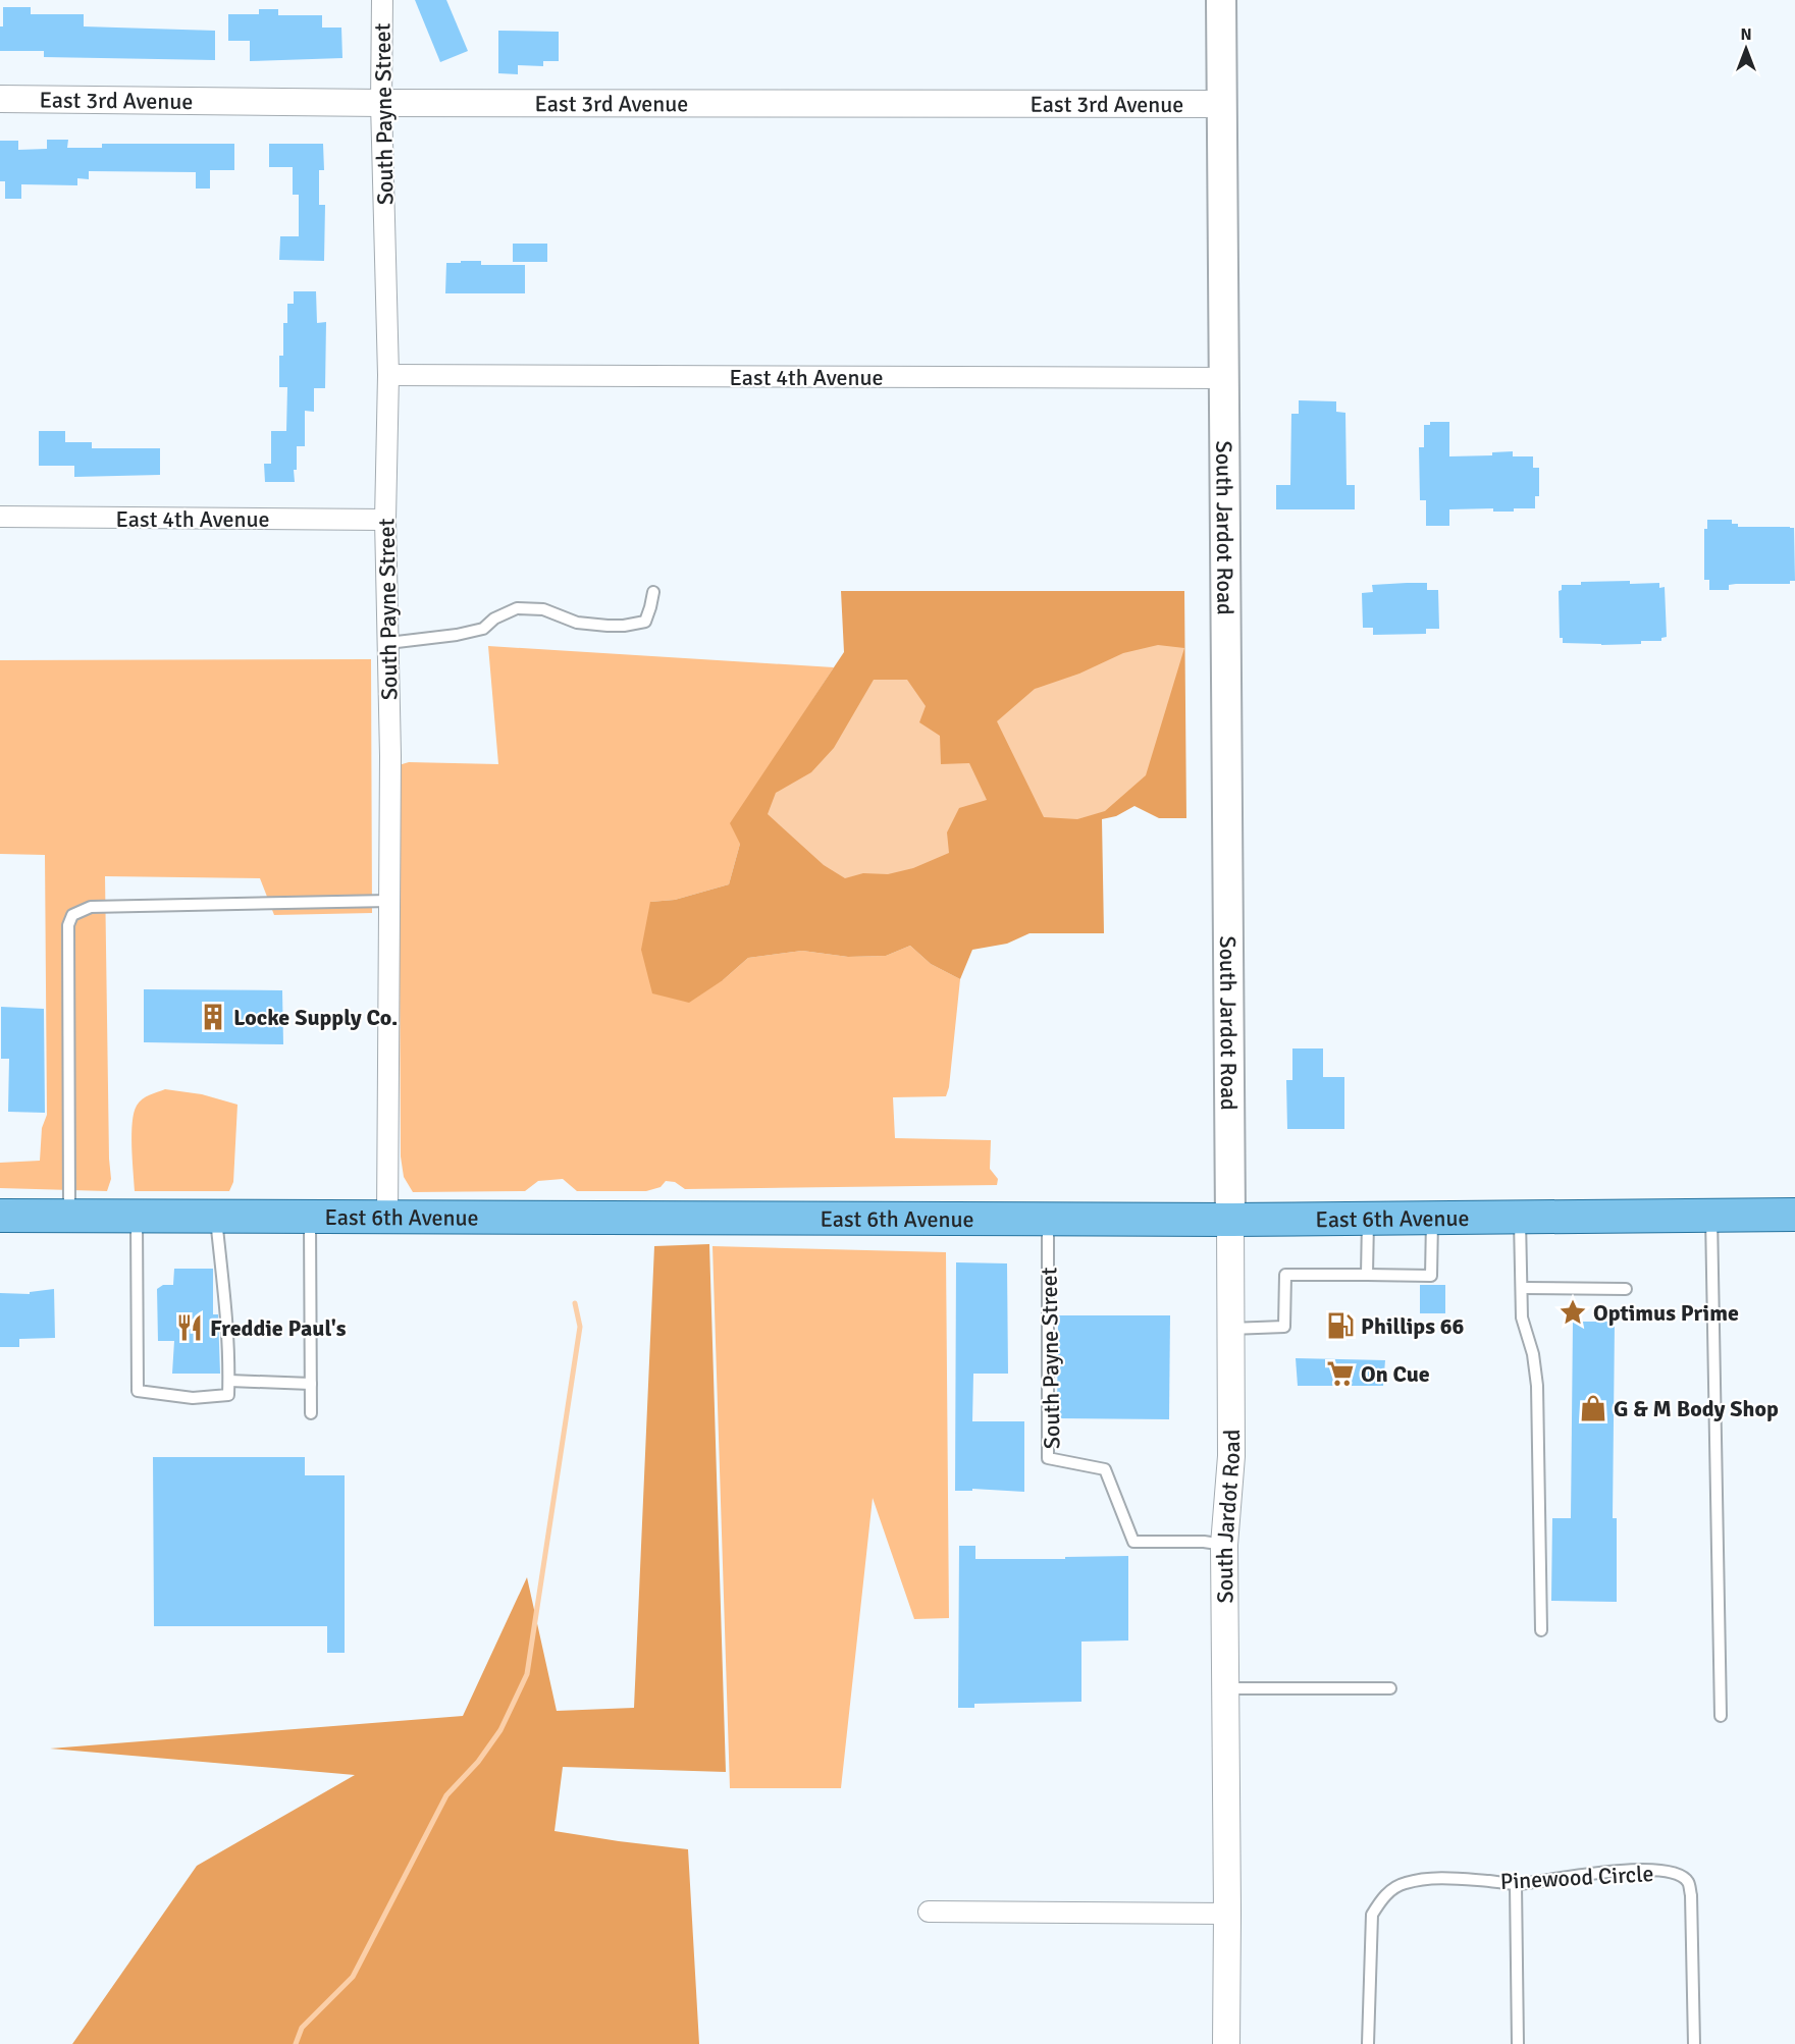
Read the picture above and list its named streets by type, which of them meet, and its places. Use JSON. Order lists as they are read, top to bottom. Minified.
{"streets":{"main road":["South Jardot Road","East 6th Avenue"],"street":["East 3rd Avenue","South Payne Street","East 4th Avenue"],"lane":["Pinewood Circle"]},"crossings":[["East 3rd Avenue","South Payne Street"],["East 3rd Avenue","South Jardot Road"],["South Payne Street","East 4th Avenue"],["South Payne Street","South Jardot Road"],["South Payne Street","East 6th Avenue"],["East 4th Avenue","South Jardot Road"],["South Jardot Road","East 6th Avenue"]],"places":{"building":["Locke Supply Co."],"place":["Optimus Prime"],"fuel station":["Phillips 66"],"restaurant":["Freddie Paul's"],"supermarket":["On Cue"],"shop":["G & M Body Shop"]},"north":"top"}
